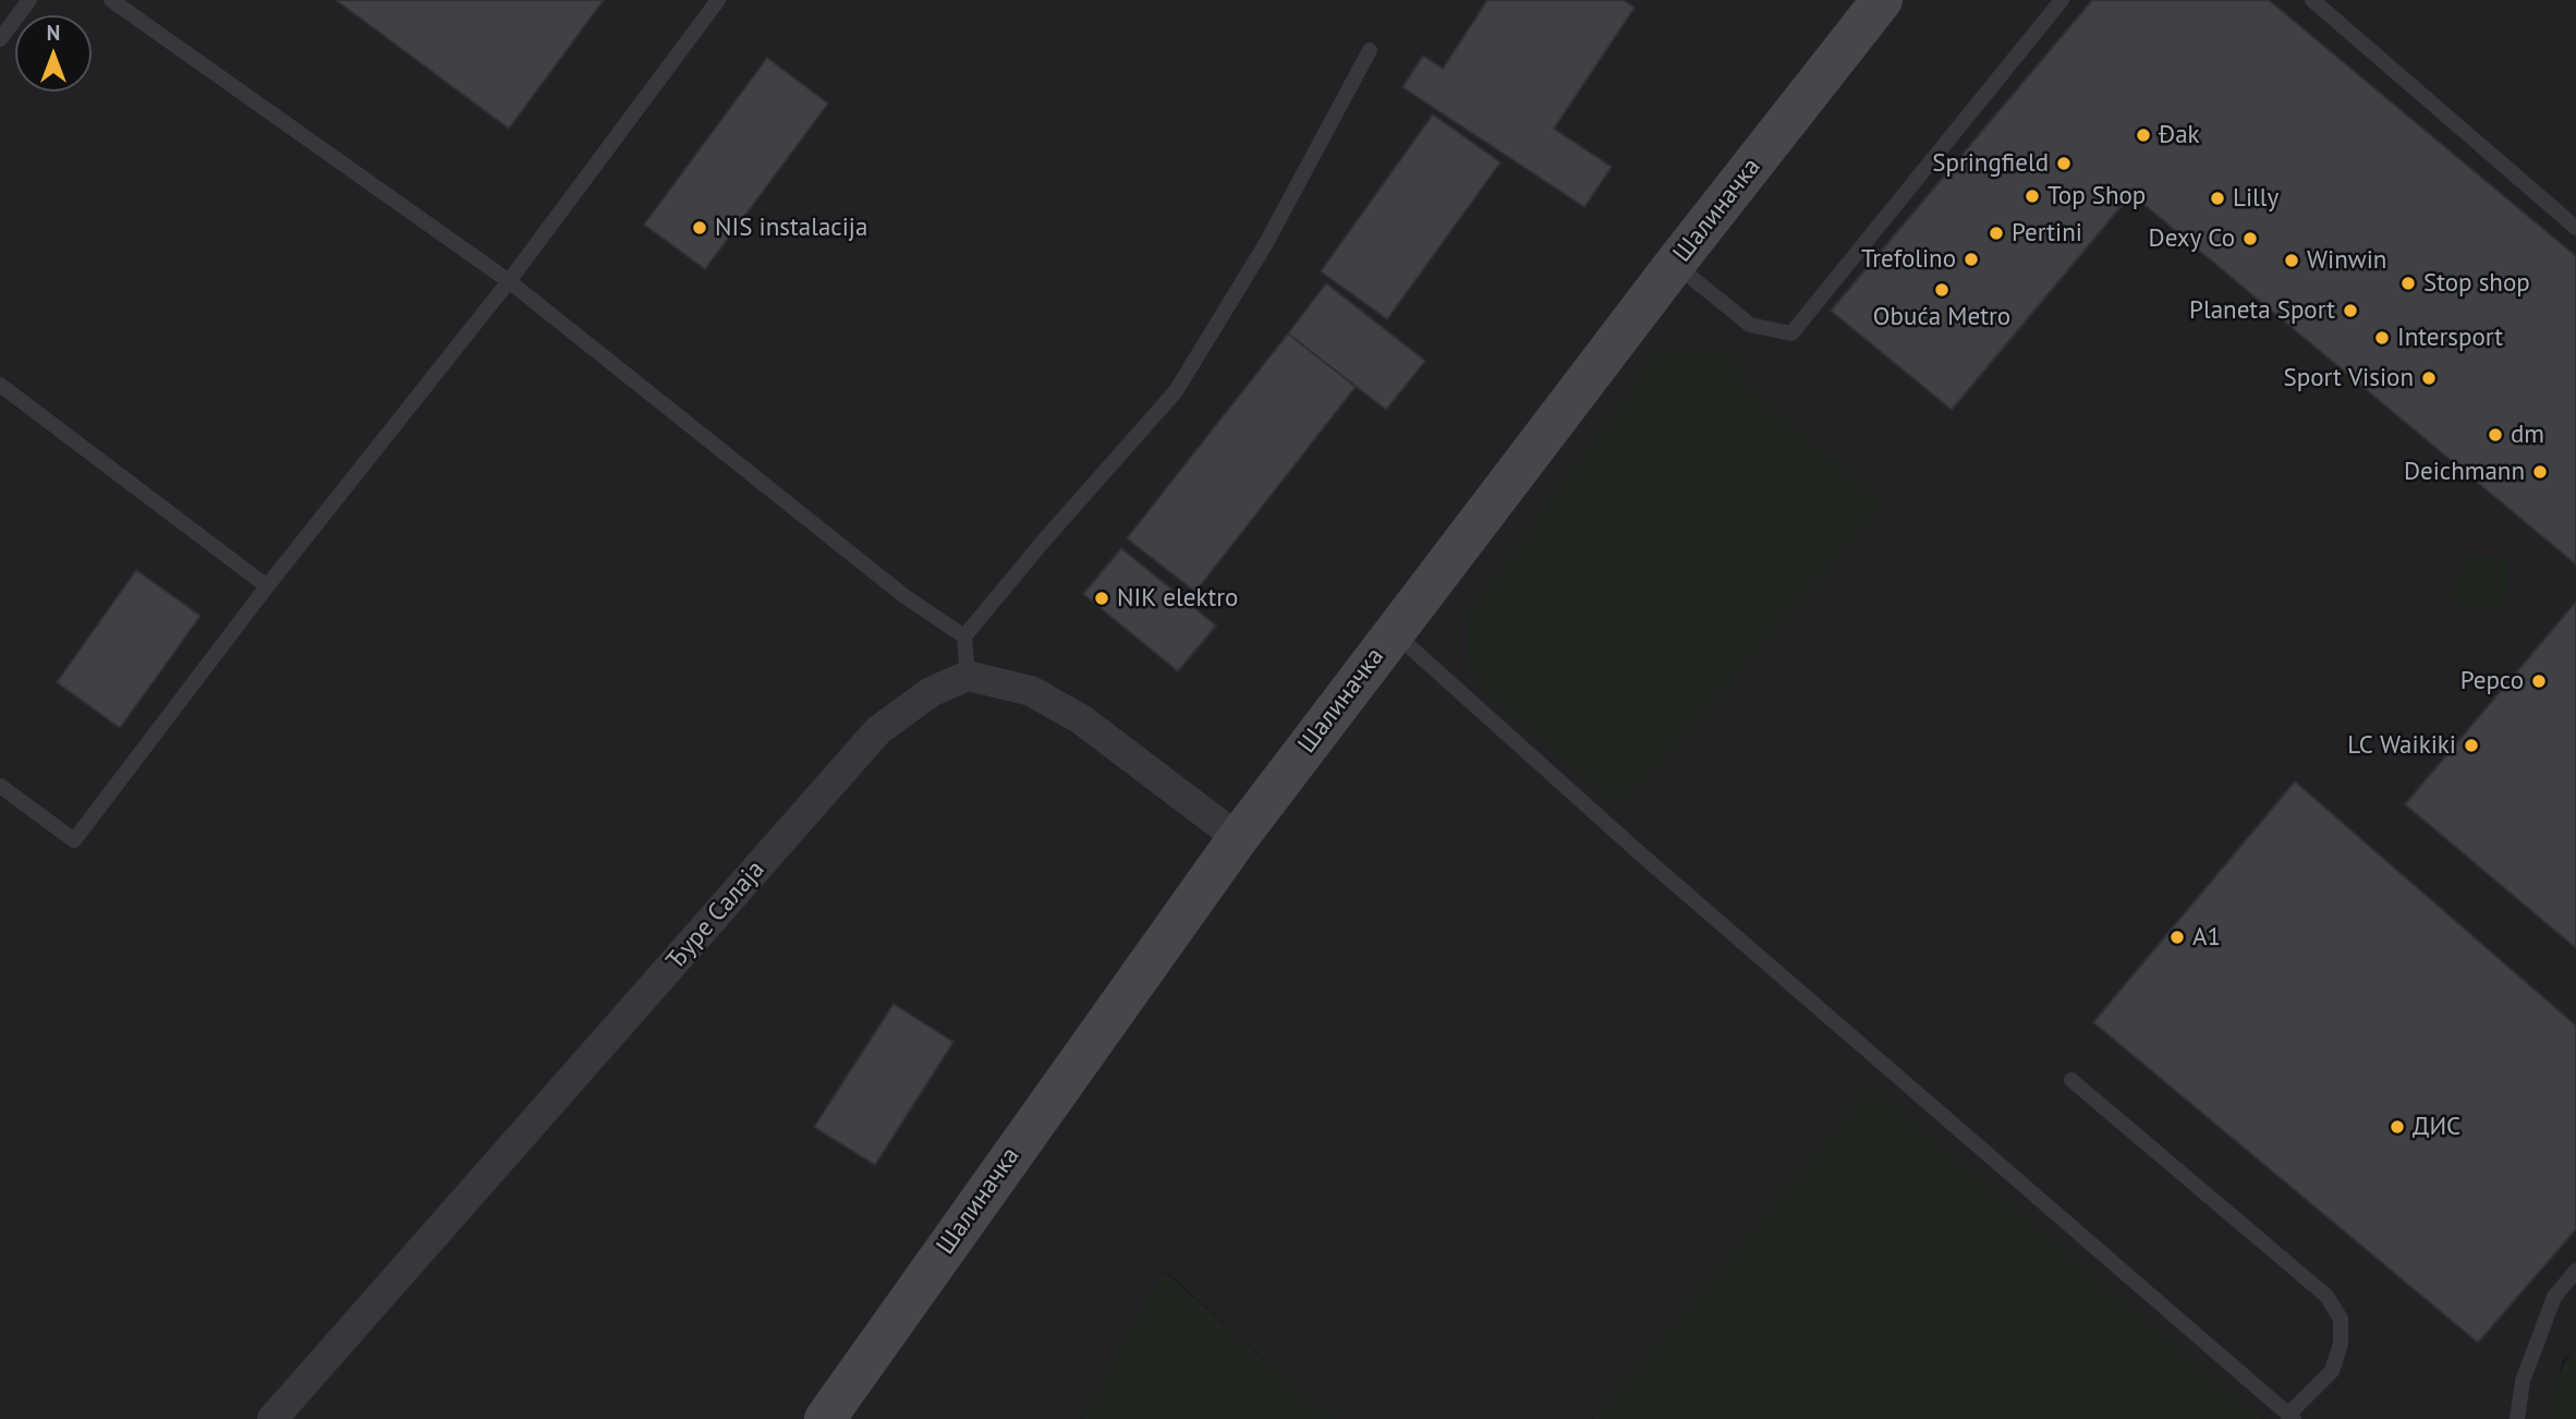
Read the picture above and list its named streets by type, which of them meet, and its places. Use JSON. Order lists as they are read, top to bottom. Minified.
{"streets":{"main road":["Шалиначка"],"street":["Ђуре Салаја"]},"places":["Đak","Springfield","Top Shop","Lilly","NIS instalacija","Pertini","Dexy Co","Trefolino","Winwin","Stop shop","Obuća Metro","Planeta Sport","Intersport","Sport Vision","dm","Deichmann","NIK elektro","Pepco","LC Waikiki","A1","ДИС"],"north":"top"}
